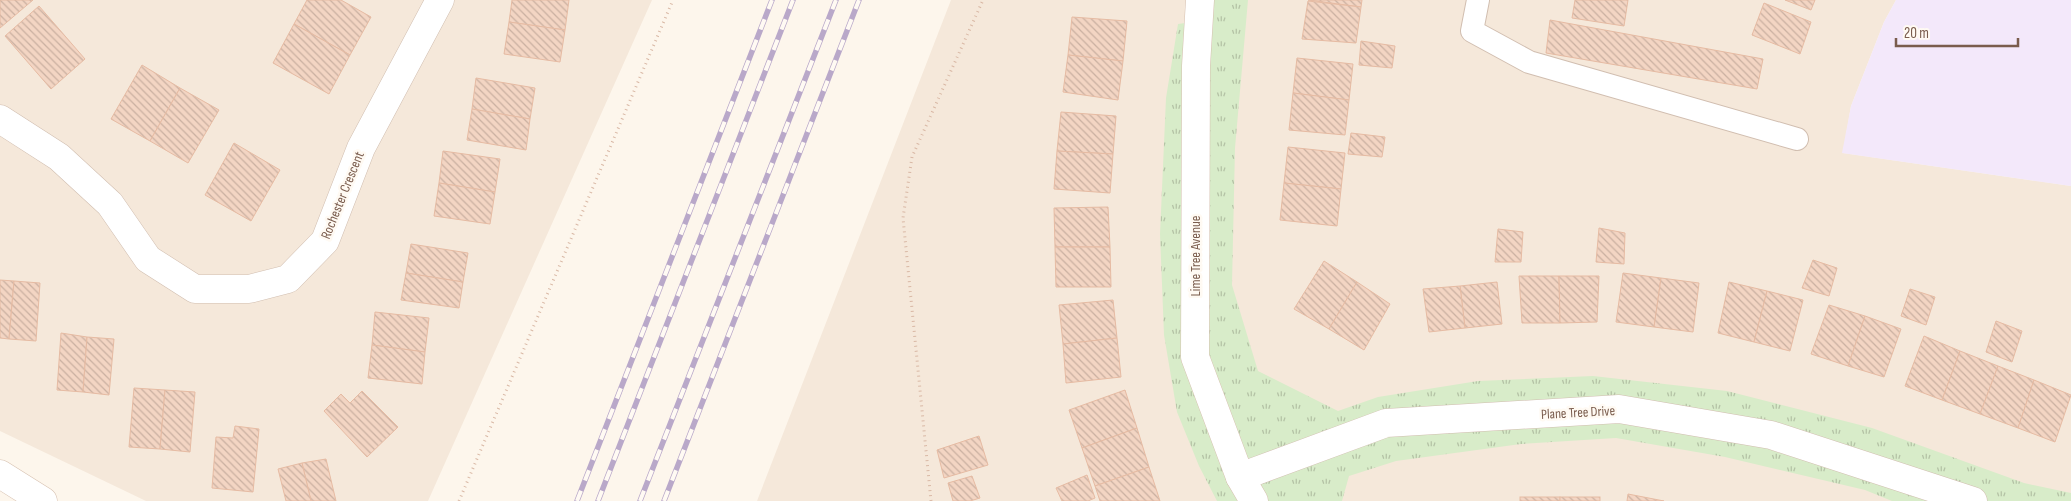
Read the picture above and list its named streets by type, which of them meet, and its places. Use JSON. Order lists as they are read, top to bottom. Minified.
{"streets":{"street":["Rochester Crescent","Lime Tree Avenue","Plane Tree Drive"]},"crossings":[["Lime Tree Avenue","Plane Tree Drive"]],"scale_bar":"20 m"}
